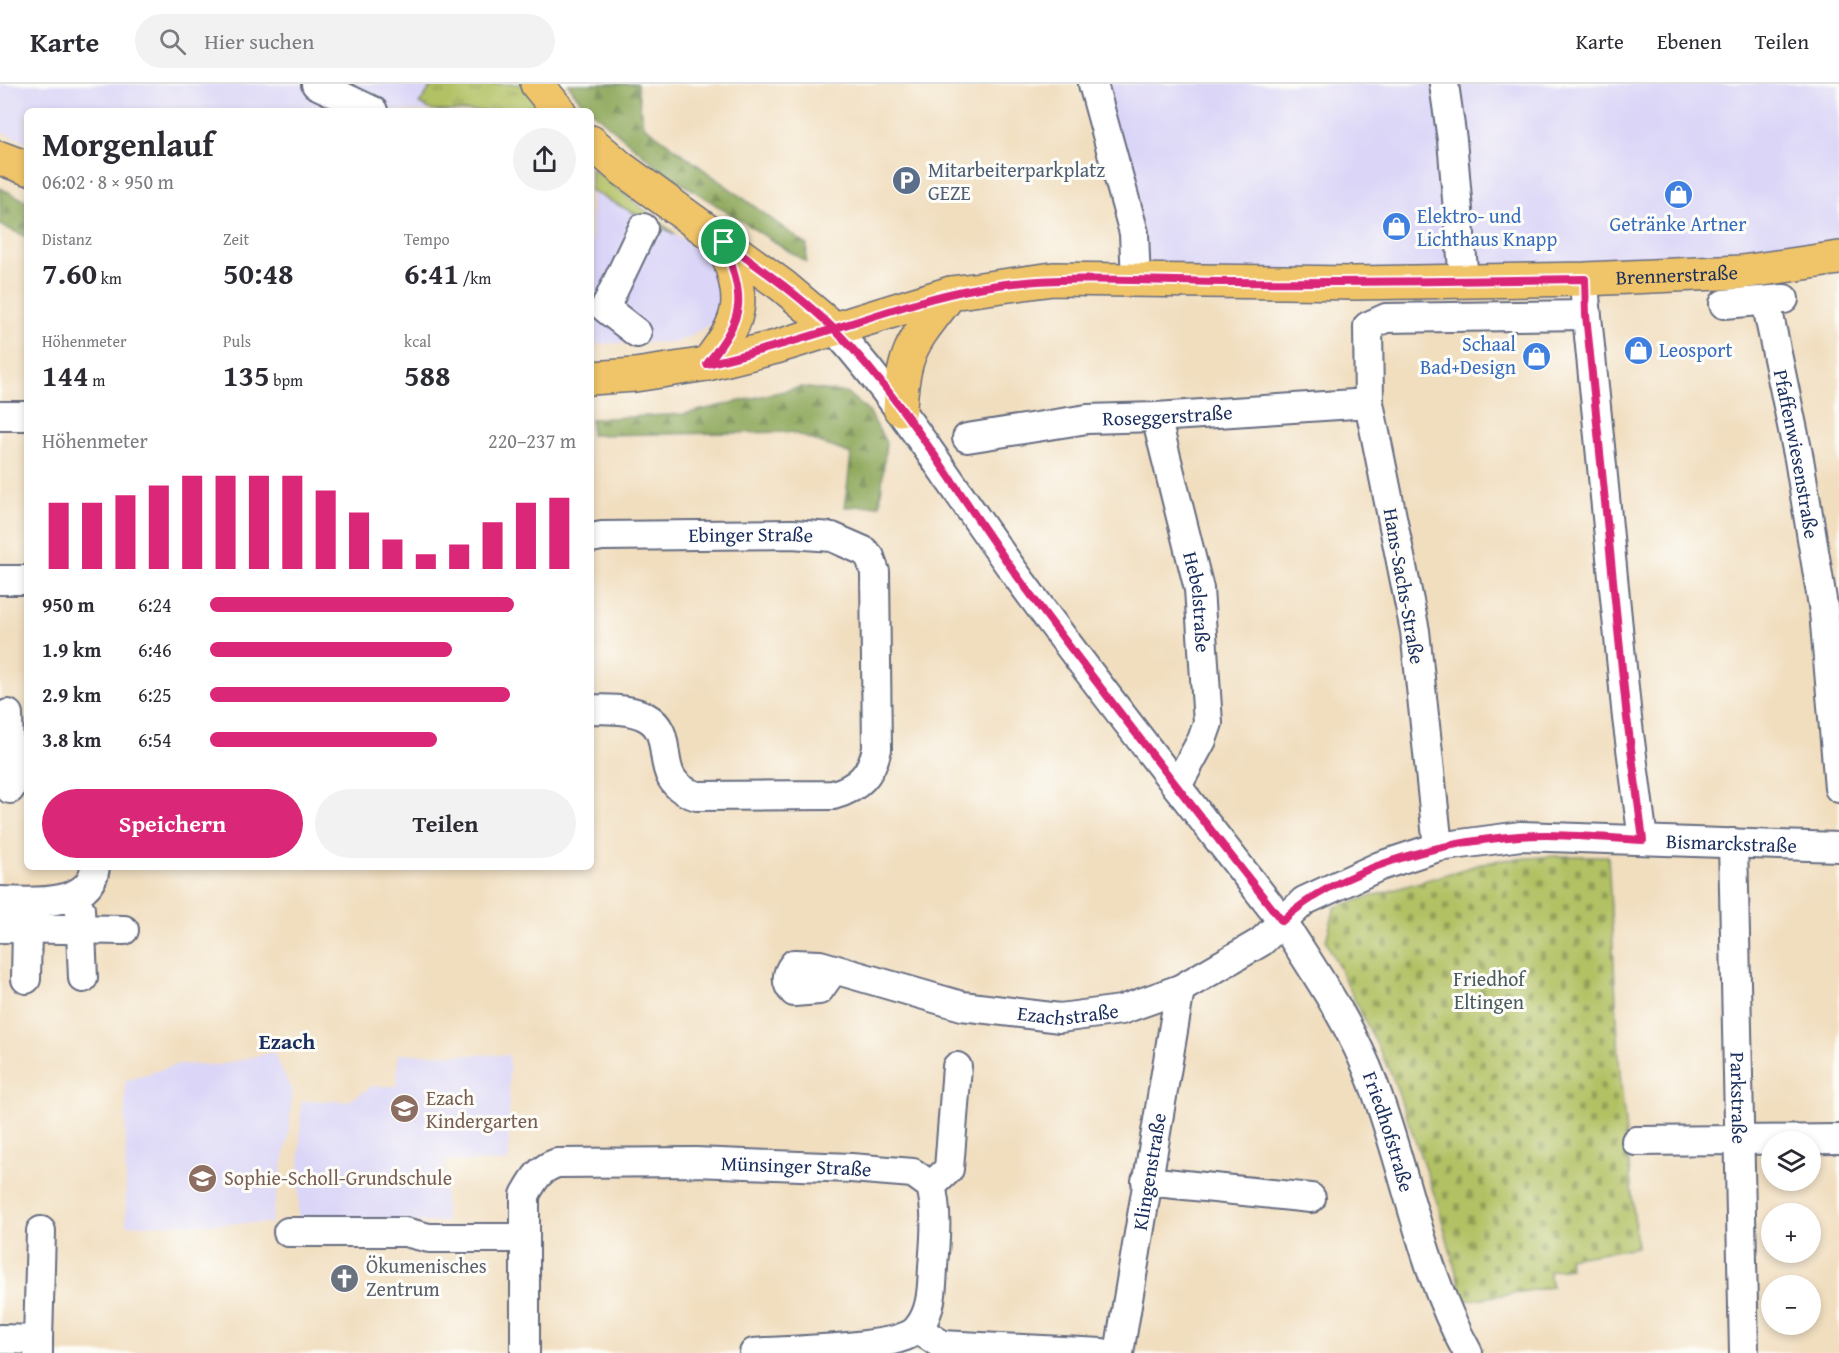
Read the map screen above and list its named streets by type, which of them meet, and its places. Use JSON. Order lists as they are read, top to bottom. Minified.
{"streets":{"main road":["Brennerstraße"],"street":["Roseggerstraße","Pfaffenwiesenstraße","Ebinger Straße","Hans-Sachs-Straße","Hebelstraße","Bismarckstraße","Ezachstraße","Parkstraße","Friedhofstraße","Münsinger Straße","Klingenstraße"]},"crossings":[["Brennerstraße","Friedhofstraße"],["Roseggerstraße","Hans-Sachs-Straße"],["Roseggerstraße","Hebelstraße"],["Hans-Sachs-Straße","Bismarckstraße"],["Hebelstraße","Friedhofstraße"],["Bismarckstraße","Ezachstraße"],["Bismarckstraße","Parkstraße"],["Bismarckstraße","Friedhofstraße"],["Ezachstraße","Friedhofstraße"],["Ezachstraße","Klingenstraße"]],"districts":["Ezach"],"parks":["Friedhof Eltingen"],"places":{"parking":["Mitarbeiterparkplatz GEZE"],"shop":["Getränke Artner","Elektro- und Lichthaus Knapp","Leosport","Schaal Bad+Design"],"school or university":["Ezach Kindergarten","Sophie-Scholl-Grundschule"],"church":["Ökumenisches Zentrum"]},"page":{"header":"Karte","search":"Hier suchen","nav":["Karte","Ebenen","Teilen"],"heading":["Morgenlauf","06:02 · 8 × 950 m"],"stats":[["Distanz","7.60 km"],["Zeit","50:48"],["Tempo","6:41 /km"],["Höhenmeter","144 m"],["Puls","135 bpm"],["kcal","588"]],"chart":["Höhenmeter","220–237 m"],"list":[{"name":"950 m","note":"6:24"},{"name":"1.9 km","note":"6:46"},{"name":"2.9 km","note":"6:25"},{"name":"3.8 km","note":"6:54"}],"buttons":["Speichern","Teilen"],"map_buttons":["+","−"]}}
